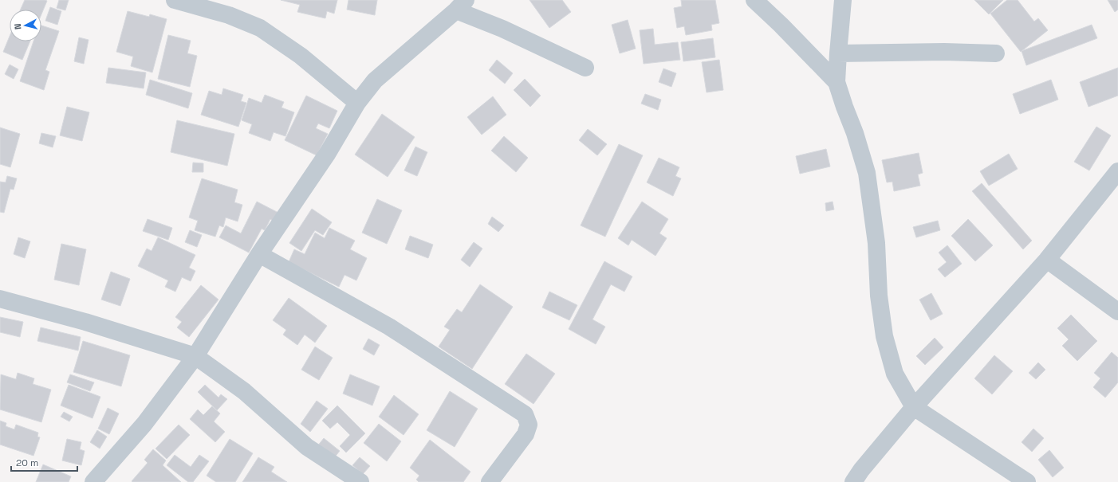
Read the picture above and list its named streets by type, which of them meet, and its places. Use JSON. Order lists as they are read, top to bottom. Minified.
{"scale_bar":"20 m","north":"left"}
